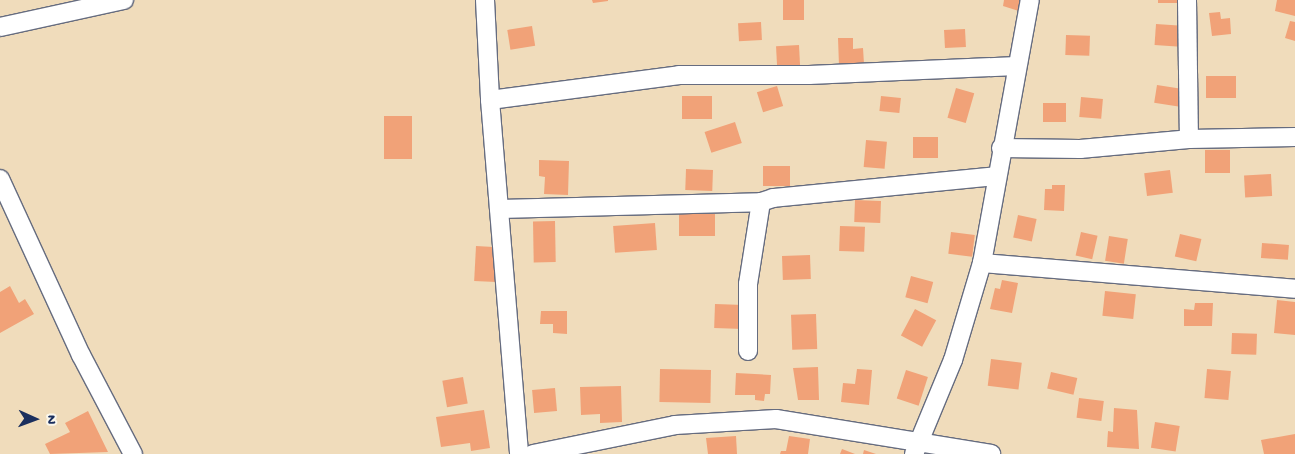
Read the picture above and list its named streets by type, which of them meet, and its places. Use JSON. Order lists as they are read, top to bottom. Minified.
{"north":"right"}
